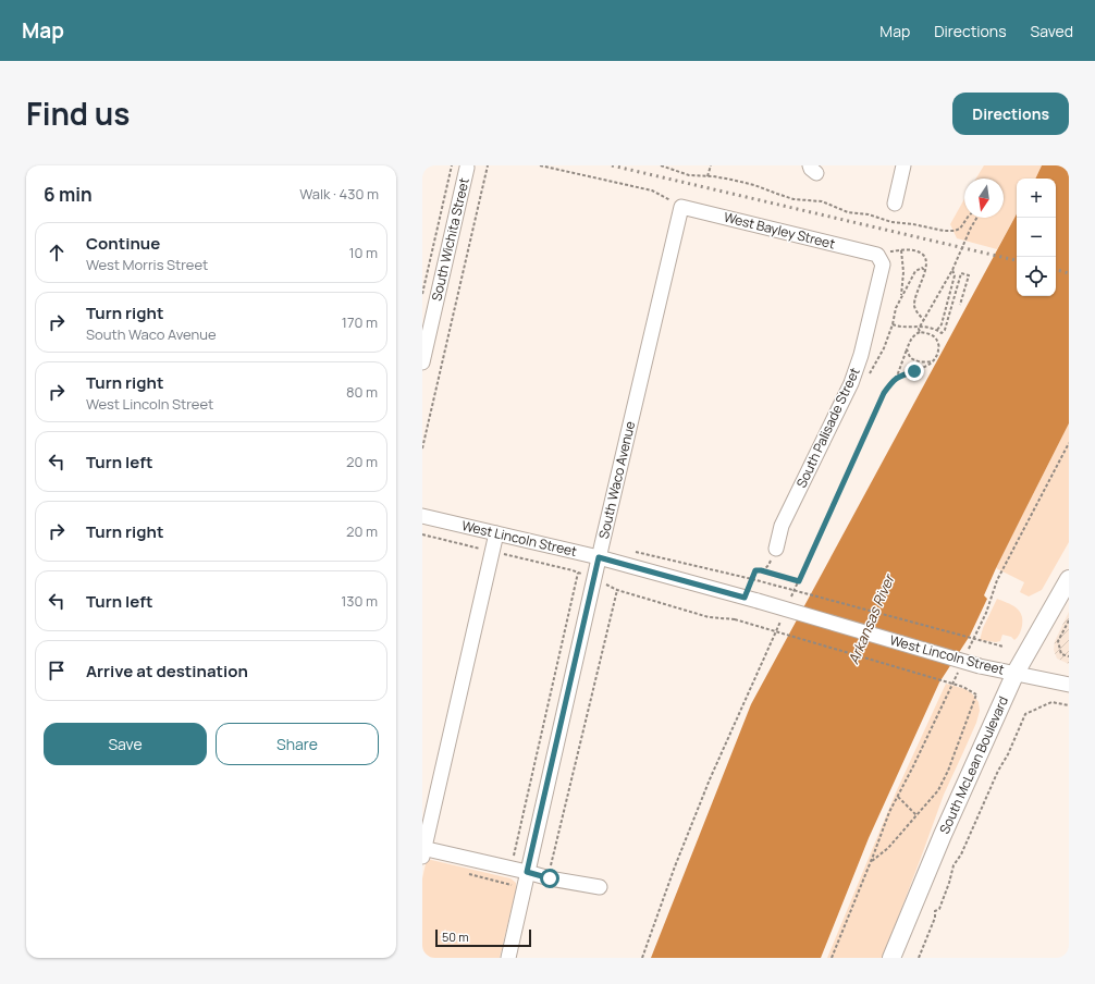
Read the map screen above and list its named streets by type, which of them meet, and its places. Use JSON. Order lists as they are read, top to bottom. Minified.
{"streets":{"main road":["South McLean Boulevard"],"street":["West Bayley Street","South Wichita Street","South Palisade Street","South Waco Avenue","West Lincoln Street"]},"crossings":[["West Bayley Street","South Palisade Street"],["West Bayley Street","South Waco Avenue"],["South Waco Avenue","West Lincoln Street"],["West Lincoln Street","South McLean Boulevard"]],"water":["Arkansas River"],"scale_bar":"50 m","north":"bottom","page":{"header":"Map","nav":["Map","Directions","Saved"],"title":"Find us","buttons":["Directions",["Save","Share"]],"heading":["6 min","Walk · 430 m"],"map_buttons":["+","−"],"list":[["Continue","West Morris Street","10 m"],["Turn right","South Waco Avenue","170 m"],["Turn right","West Lincoln Street","80 m"],["Turn left","20 m"],["Turn right","20 m"],["Turn left","130 m"],"Arrive at destination"],"scale":"50 m"}}
